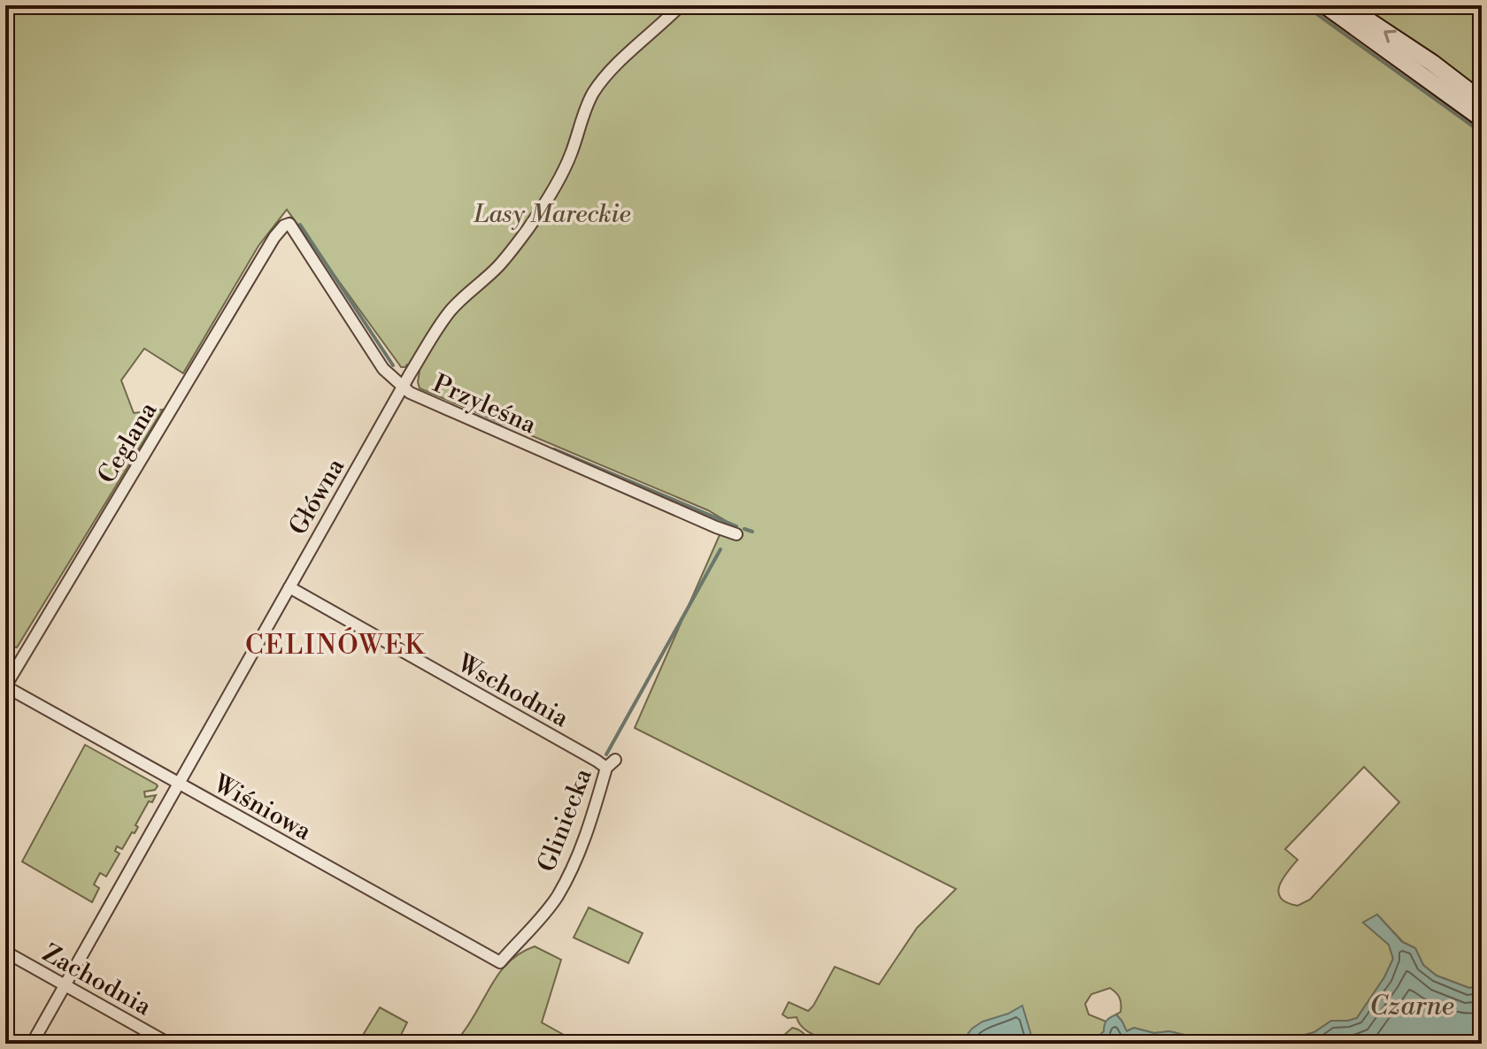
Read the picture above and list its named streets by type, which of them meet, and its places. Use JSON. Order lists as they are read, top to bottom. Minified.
{"streets":{"street":["Przyleśna","Ceglana","Główna","Wschodnia","Wiśniowa","Gliniecka","Zachodnia"]},"crossings":[["Przyleśna","Ceglana"],["Przyleśna","Główna"],["Ceglana","Wiśniowa"],["Główna","Wschodnia"],["Główna","Wiśniowa"],["Główna","Zachodnia"],["Wschodnia","Gliniecka"],["Wiśniowa","Gliniecka"]],"districts":["CELINÓWEK"],"water":["Czarne"],"parks":["Lasy Mareckie"]}
